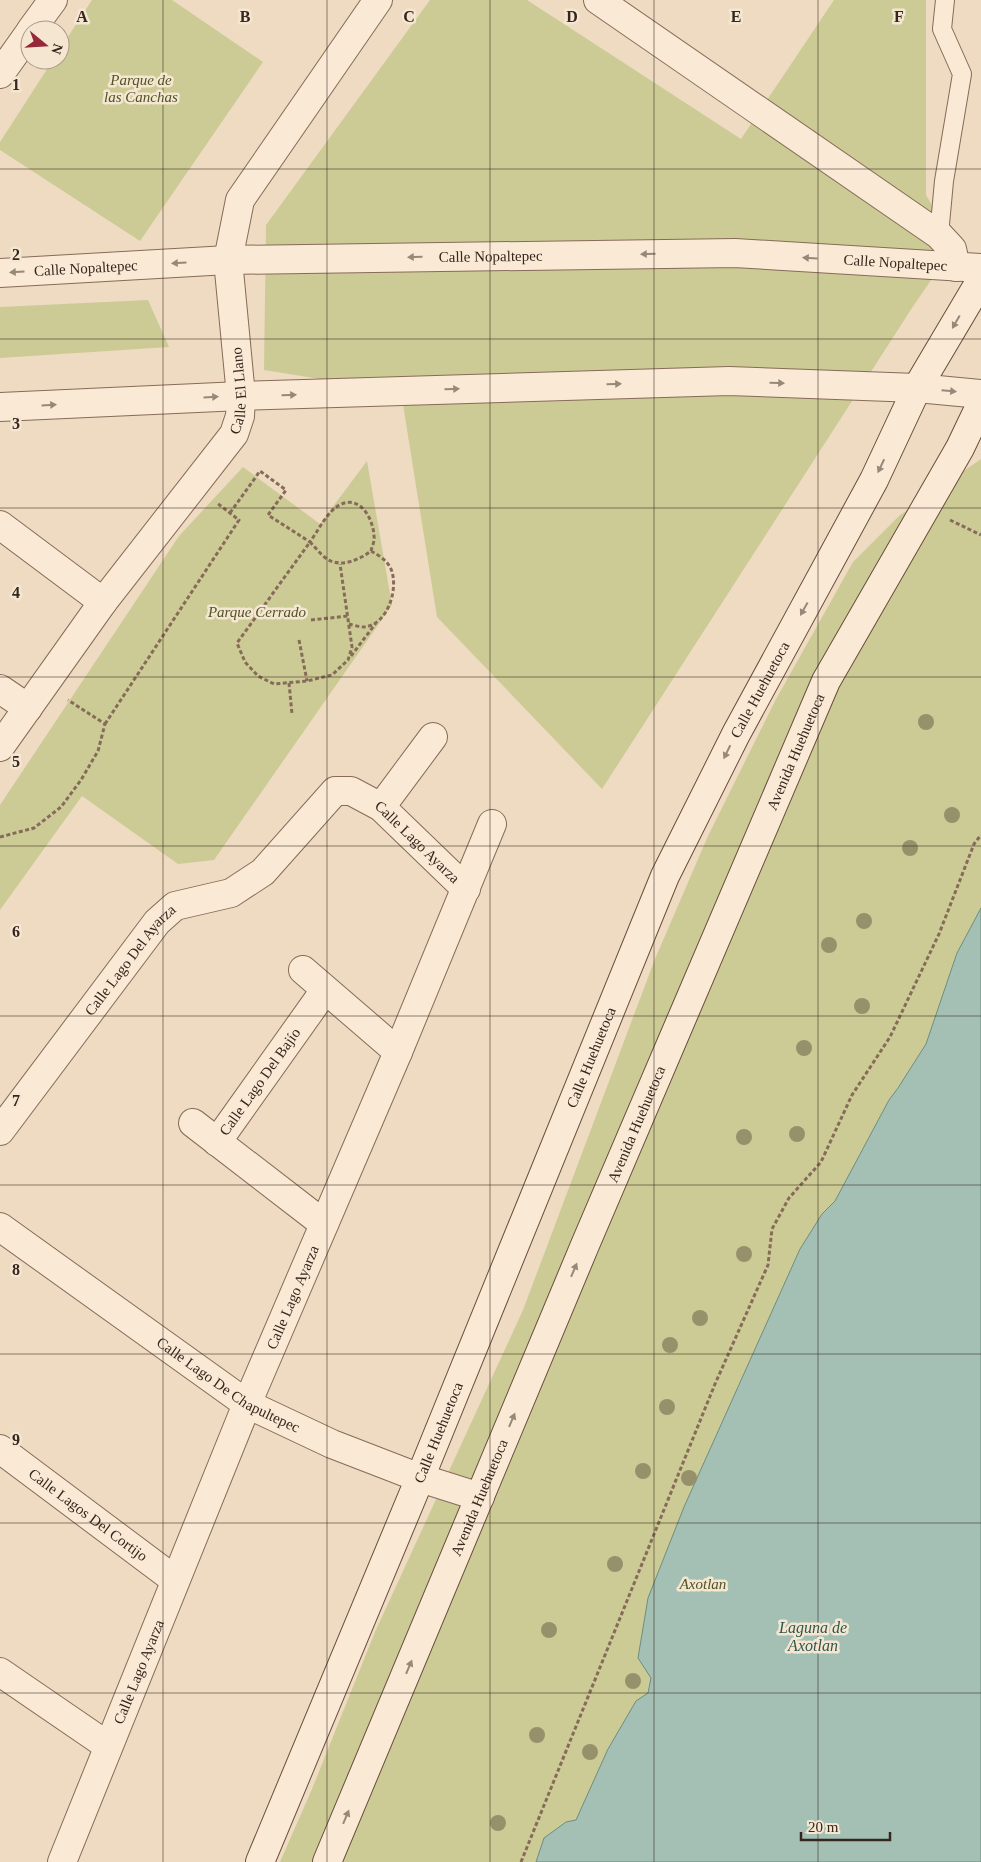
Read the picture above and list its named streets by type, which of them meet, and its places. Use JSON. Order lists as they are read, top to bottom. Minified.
{"streets":{"street":["Calle Nopaltepec","Calle El Llano","Calle Huehuetoca","Avenida Huehuetoca","Calle Lago Ayarza","Calle Lago Del Ayarza","Calle Lago Del Bajío","Calle Lago De Chapultepec","Calle Lagos Del Cortijo"]},"crossings":[["Calle Nopaltepec","Calle El Llano"],["Calle Huehuetoca","Calle Lago De Chapultepec"],["Avenida Huehuetoca","Calle Lago De Chapultepec"],["Calle Lago Ayarza","Calle Lago Del Ayarza"],["Calle Lago Ayarza","Calle Lago Del Bajío"],["Calle Lago Ayarza","Calle Lago De Chapultepec"],["Calle Lago Ayarza","Calle Lagos Del Cortijo"]],"one_way":["Calle Huehuetoca","Avenida Huehuetoca"],"water":["Laguna de Axotlan"],"parks":["Parque de las Canchas","Parque Cerrado","Axotlan"],"scale_bar":"20 m","north":"right","grid":{"columns":["A","B","C","D","E","F"],"rows":["1","2","3","4","5","6","7","8","9"]}}
